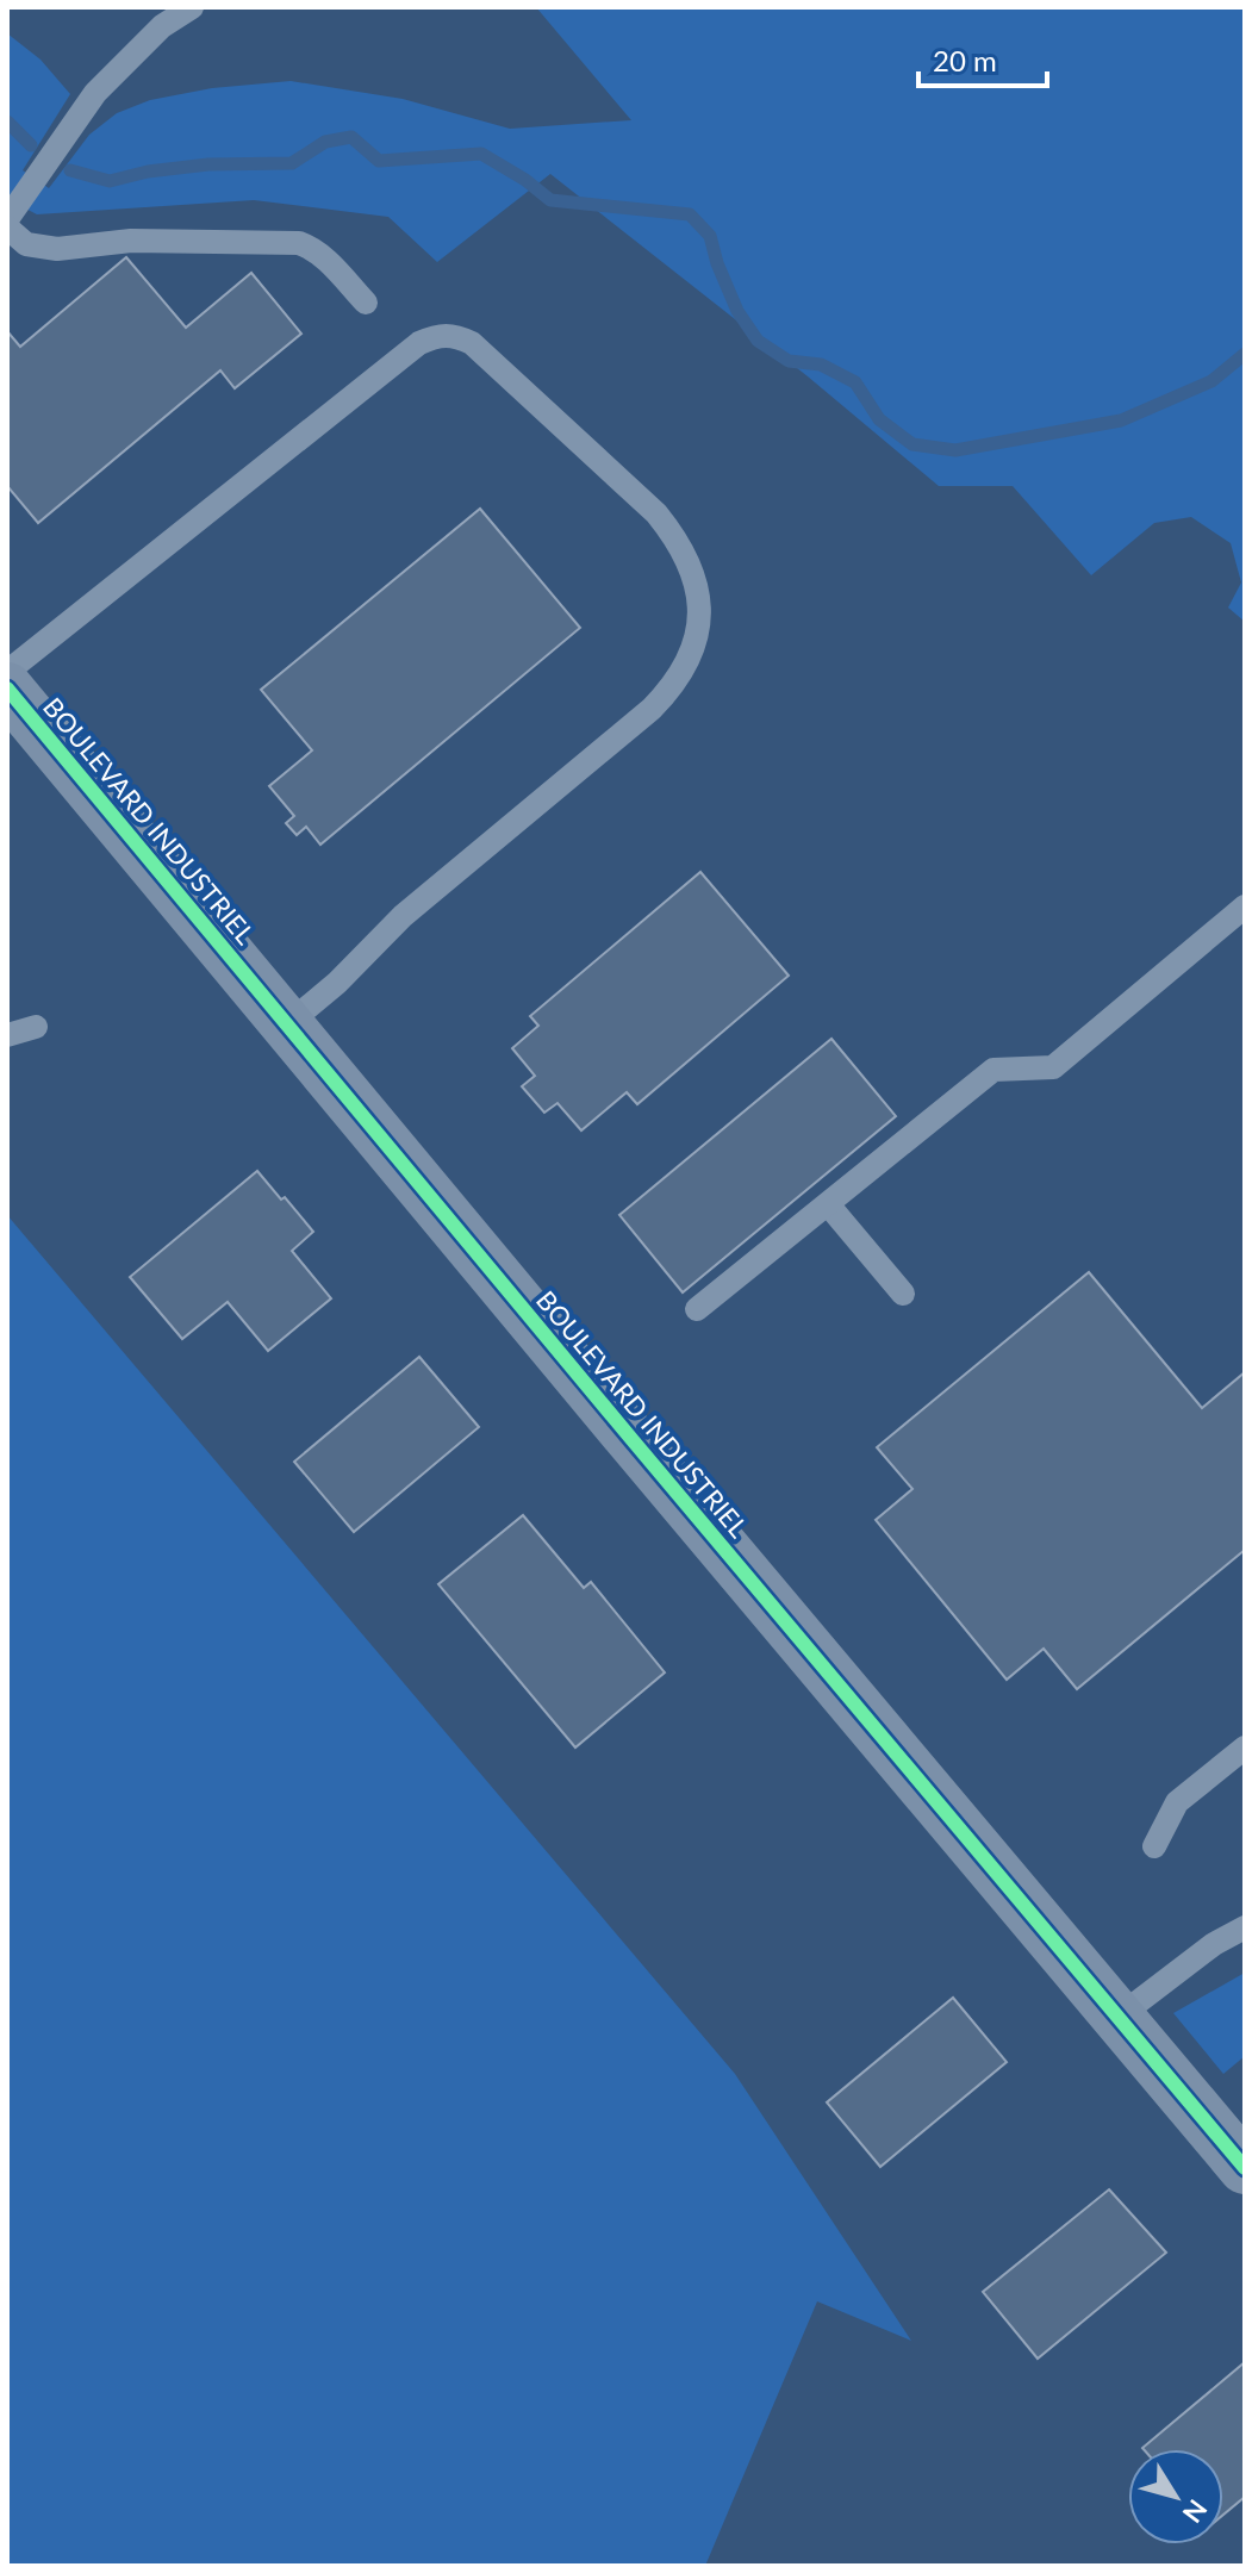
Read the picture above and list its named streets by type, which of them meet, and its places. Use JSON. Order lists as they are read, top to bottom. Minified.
{"streets":{"street":["BOULEVARD INDUSTRIEL"]},"scale_bar":"20 m","north":"bottom right"}
